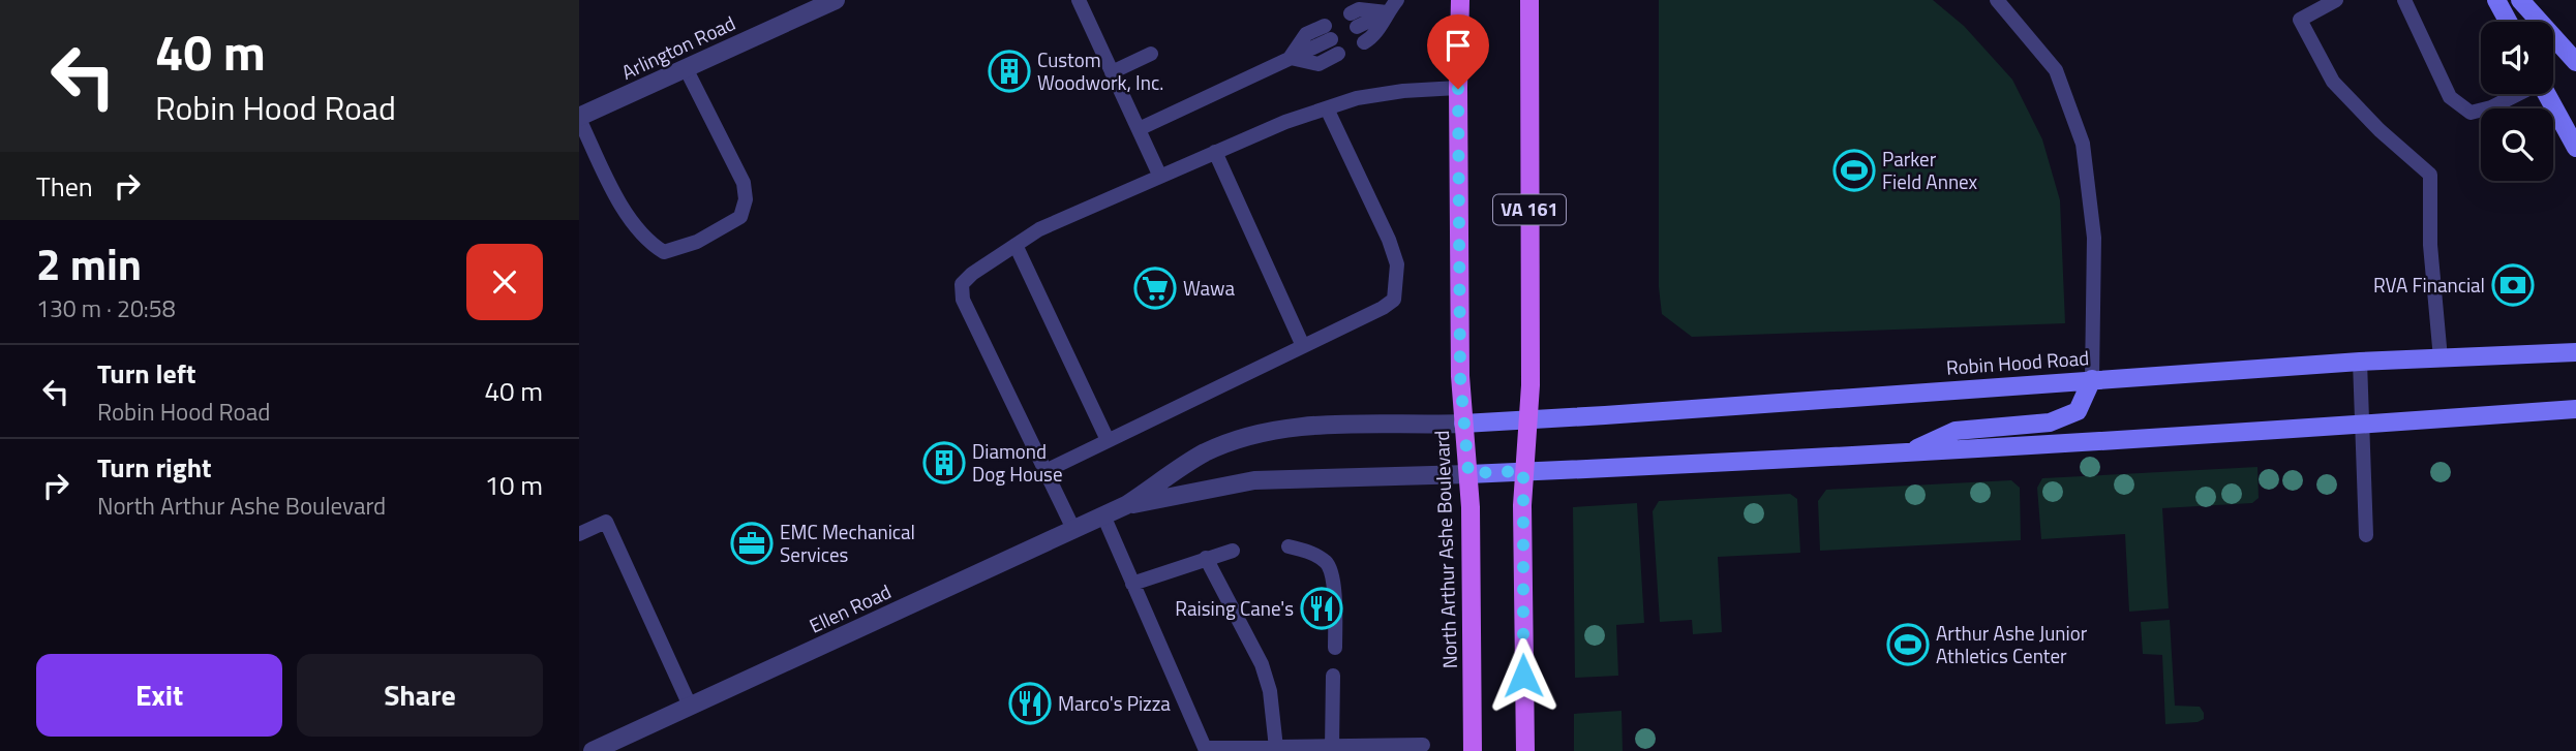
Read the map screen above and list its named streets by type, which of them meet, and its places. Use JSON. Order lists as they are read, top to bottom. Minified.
{"streets":{"main road":["VA 161","Robin Hood Road","North Arthur Ashe Boulevard"],"street":["Arlington Road","Ellen Road"]},"crossings":[["VA 161","Robin Hood Road"],["Robin Hood Road","North Arthur Ashe Boulevard"],["Robin Hood Road","Ellen Road"],["North Arthur Ashe Boulevard","Ellen Road"]],"places":{"building":["Custom Woodwork, Inc.","Diamond Dog House"],"sports":["Parker Field Annex","Arthur Ashe Junior Athletics Center"],"bank":["RVA Financial"],"supermarket":["Wawa"],"office":["EMC Mechanical Services"],"restaurant":["Raising Cane's","Marco's Pizza"]},"page":{"turn":["40 m","Robin Hood Road"],"then":"Then","heading":["2 min","130 m · 20:58"],"list":[{"name":"Turn left","note":"Robin Hood Road","value":"40 m"},{"name":"Turn right","note":"North Arthur Ashe Boulevard","value":"10 m"}],"buttons":["Exit","Share"]}}
